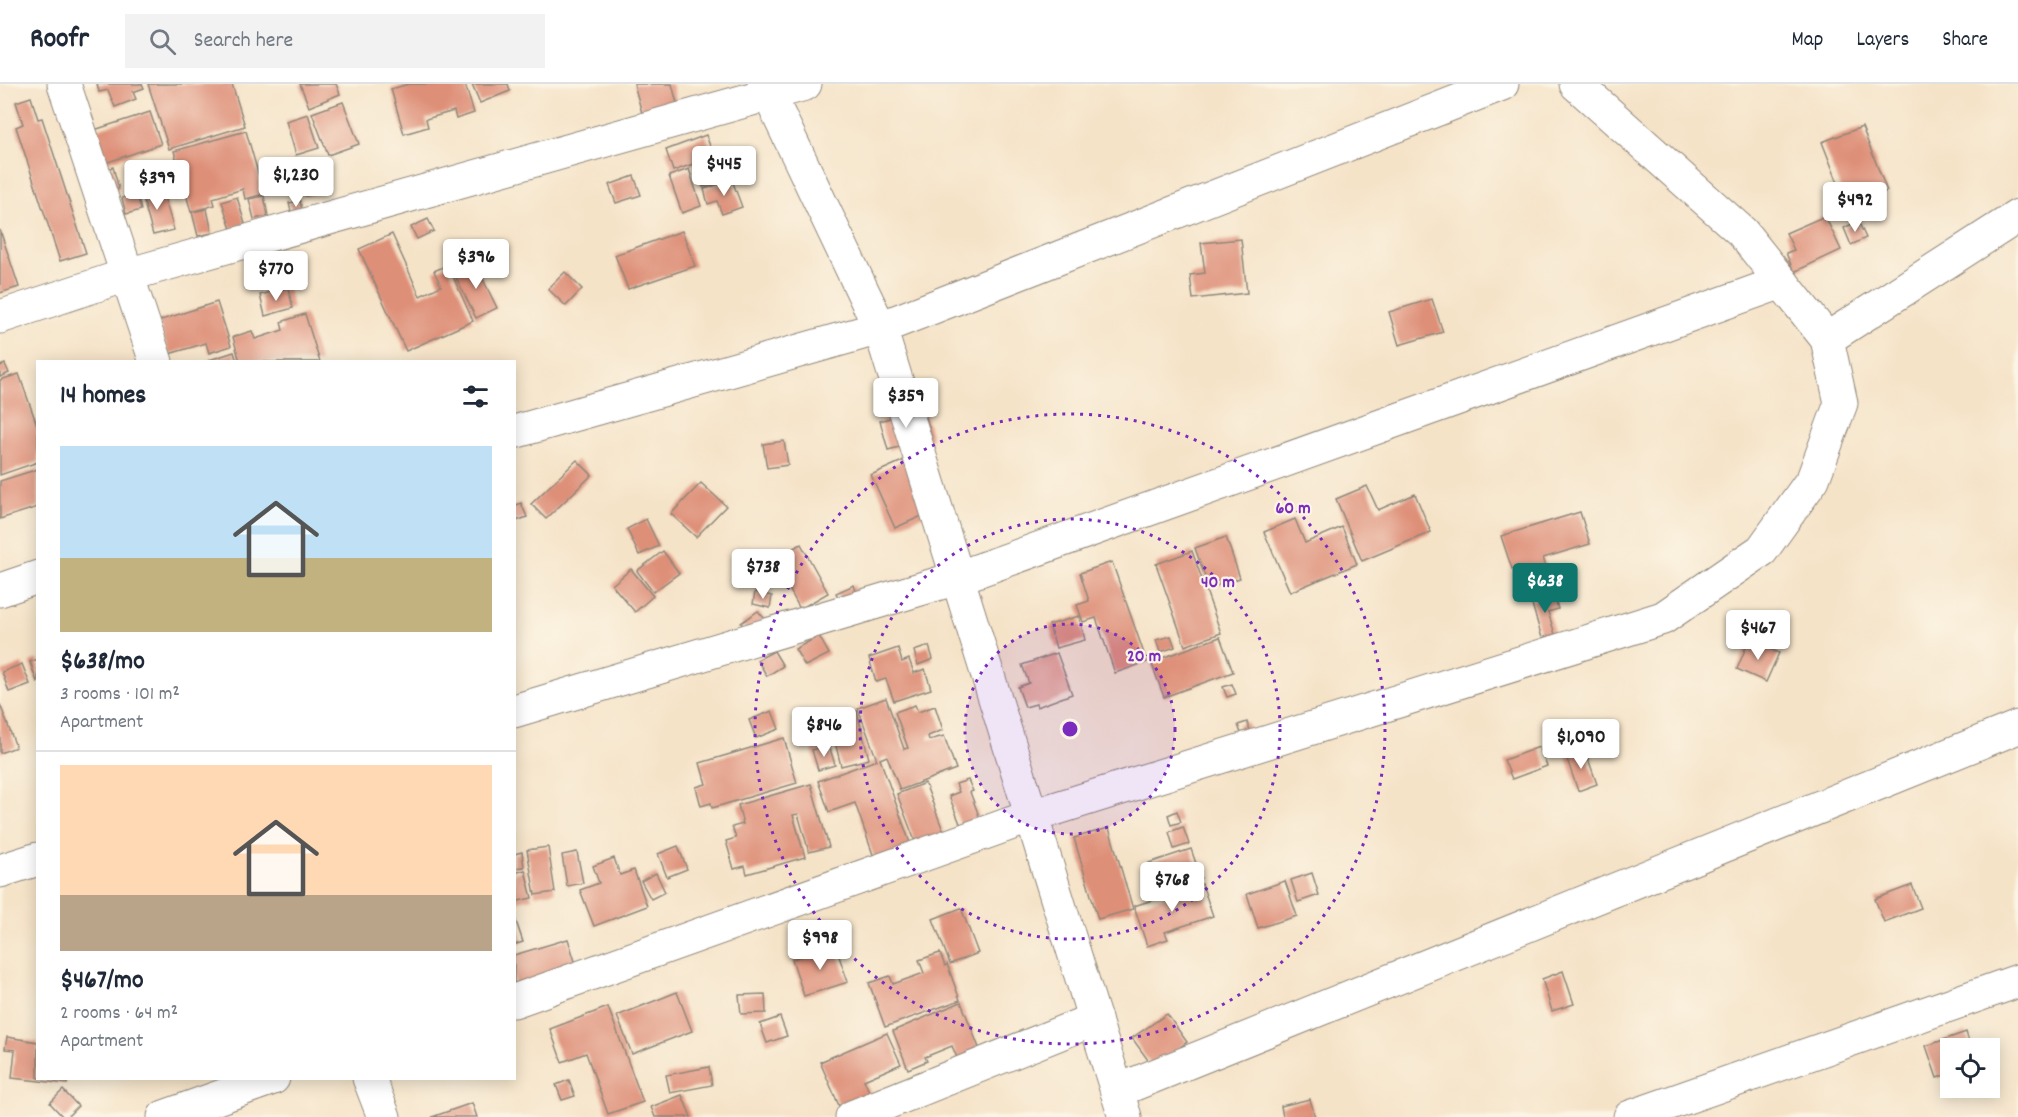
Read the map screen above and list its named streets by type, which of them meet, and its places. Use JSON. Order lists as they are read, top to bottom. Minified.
{"page":{"header":"Roofr","search":"Search here","nav":["Map","Layers","Share"],"price":["$445","$1,230","$399","$492","$396","$770","$359","$738","$638","$467","$846","$1,090","$768","$998"],"heading":"14 homes","list":[{"name":"$638/mo","note":"3 rooms · 101 m² · Apartment"},{"name":"$467/mo","note":"2 rooms · 64 m² · Apartment"}]},"rings":["60 m","40 m","20 m"]}
